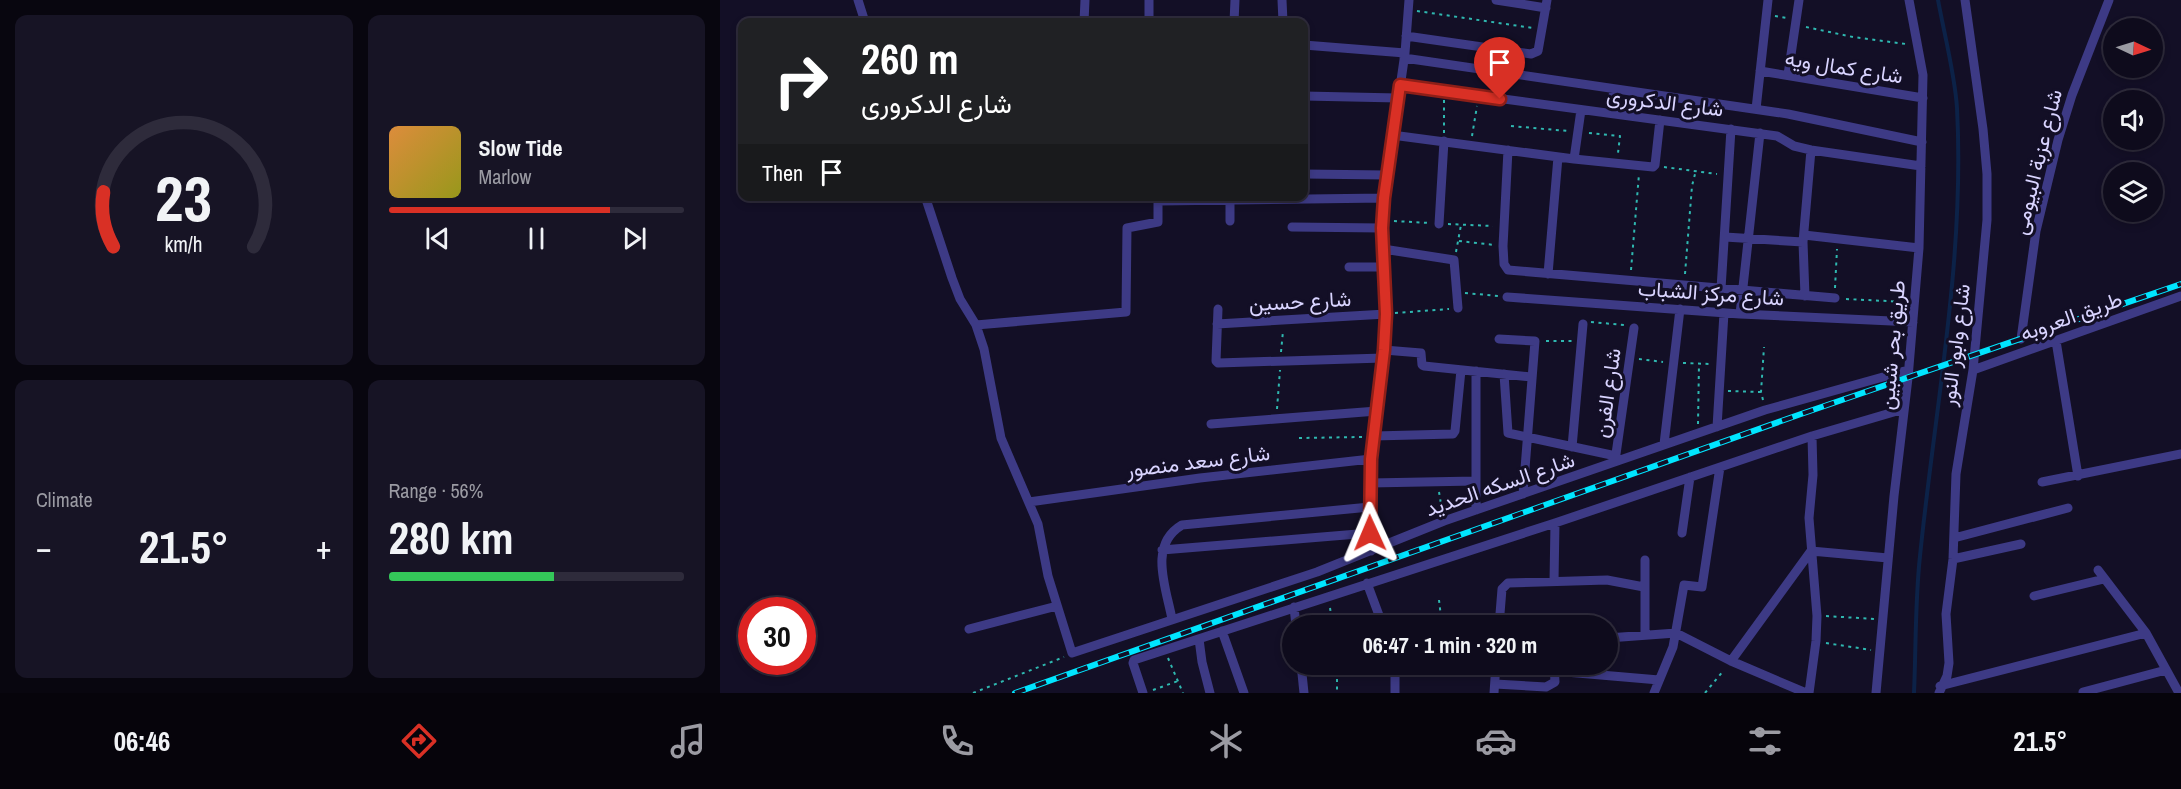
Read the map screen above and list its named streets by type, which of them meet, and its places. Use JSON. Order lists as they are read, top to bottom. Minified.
{"streets":{"street":["شارع كمال ويه","شارع الدكرورى","شارع عزبة البيومى","شارع مركز الشباب","شارع حسين","طريق العروبه","طريق بحر شبين","شارع وابور النور","شارع الفرن","شارع سعد منصور","شارع السكه الحديد"]},"crossings":[["شارع كمال ويه","طريق بحر شبين"],["شارع الدكرورى","طريق بحر شبين"],["شارع مركز الشباب","طريق بحر شبين"],["طريق العروبه","شارع وابور النور"],["طريق بحر شبين","شارع السكه الحديد"],["شارع الفرن","شارع السكه الحديد"]],"north":"right","page":{"turn":["260 m","شارع الدكرورى"],"song":["Slow Tide","Marlow"],"then":"Then","tile":["Climate",["Range · 56%","280 km"]],"heat":["−","21.5°","+"],"limit":"30","trip":"06:47 · 1 min · 320 m","tabs":["06:46","21.5°"],"gauge":["23","km/h"]}}
